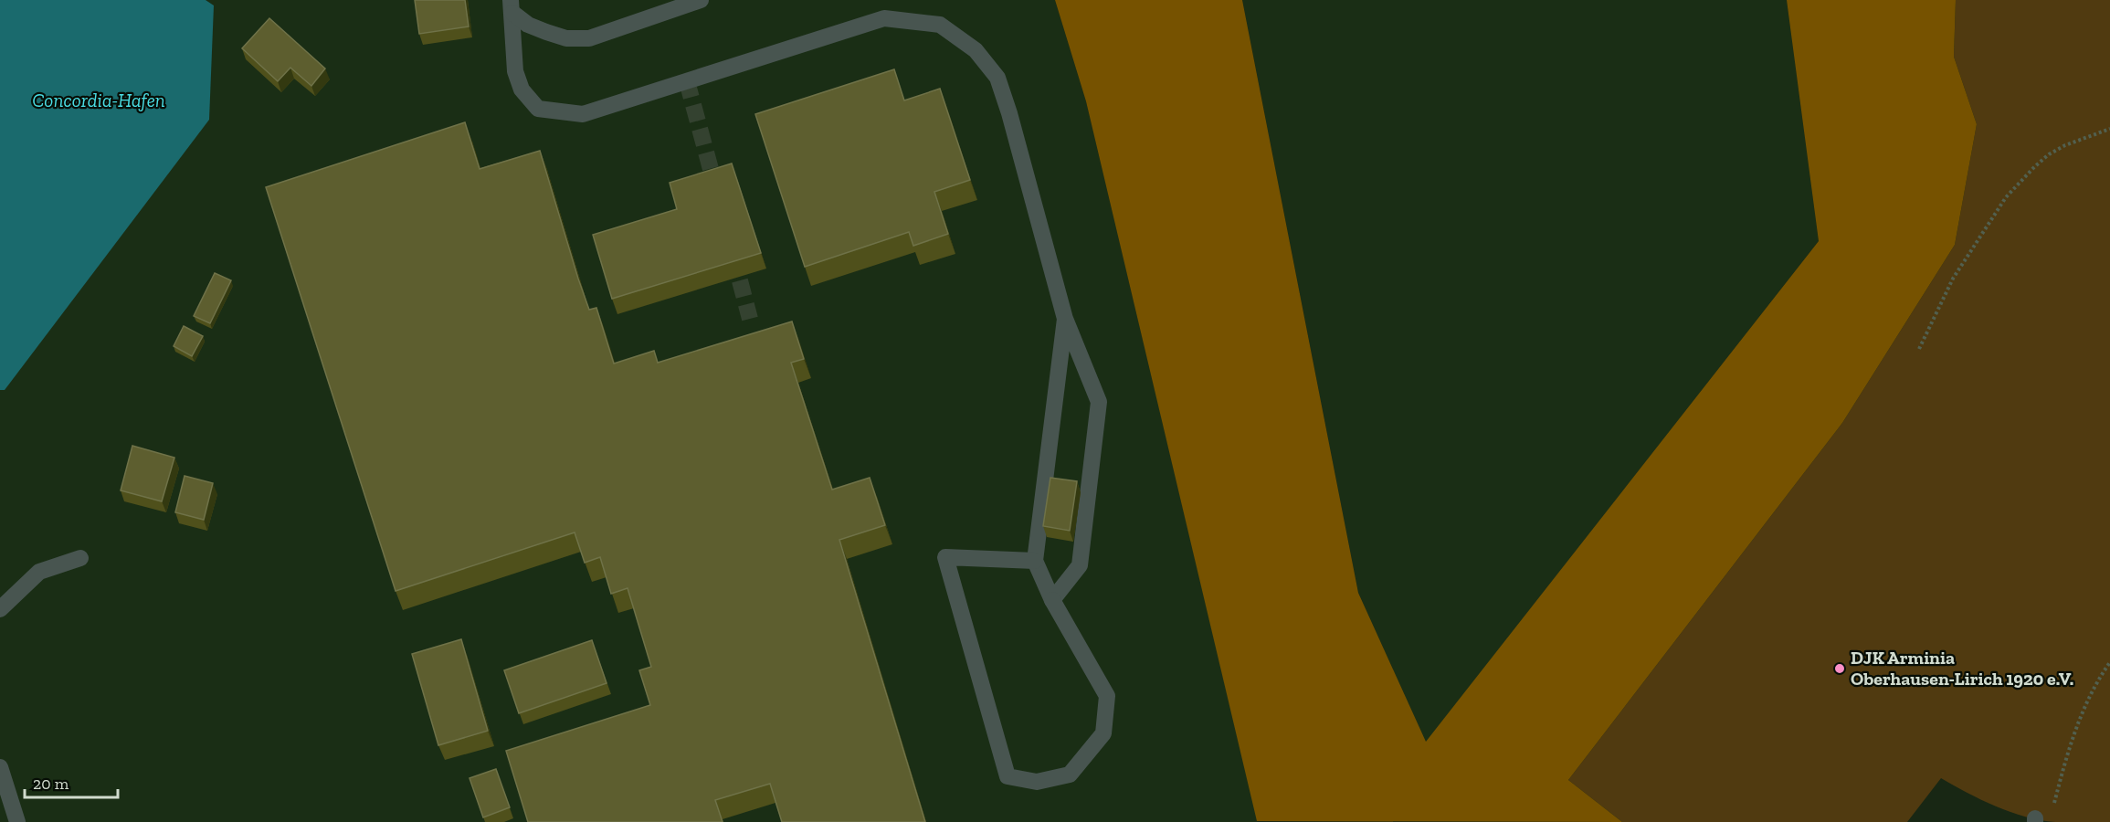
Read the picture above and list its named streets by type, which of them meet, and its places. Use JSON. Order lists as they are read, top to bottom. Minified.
{"water":["Concordia-Hafen"],"places":["DJK Arminia Oberhausen-Lirich 1920 e.V."],"scale_bar":"20 m"}
